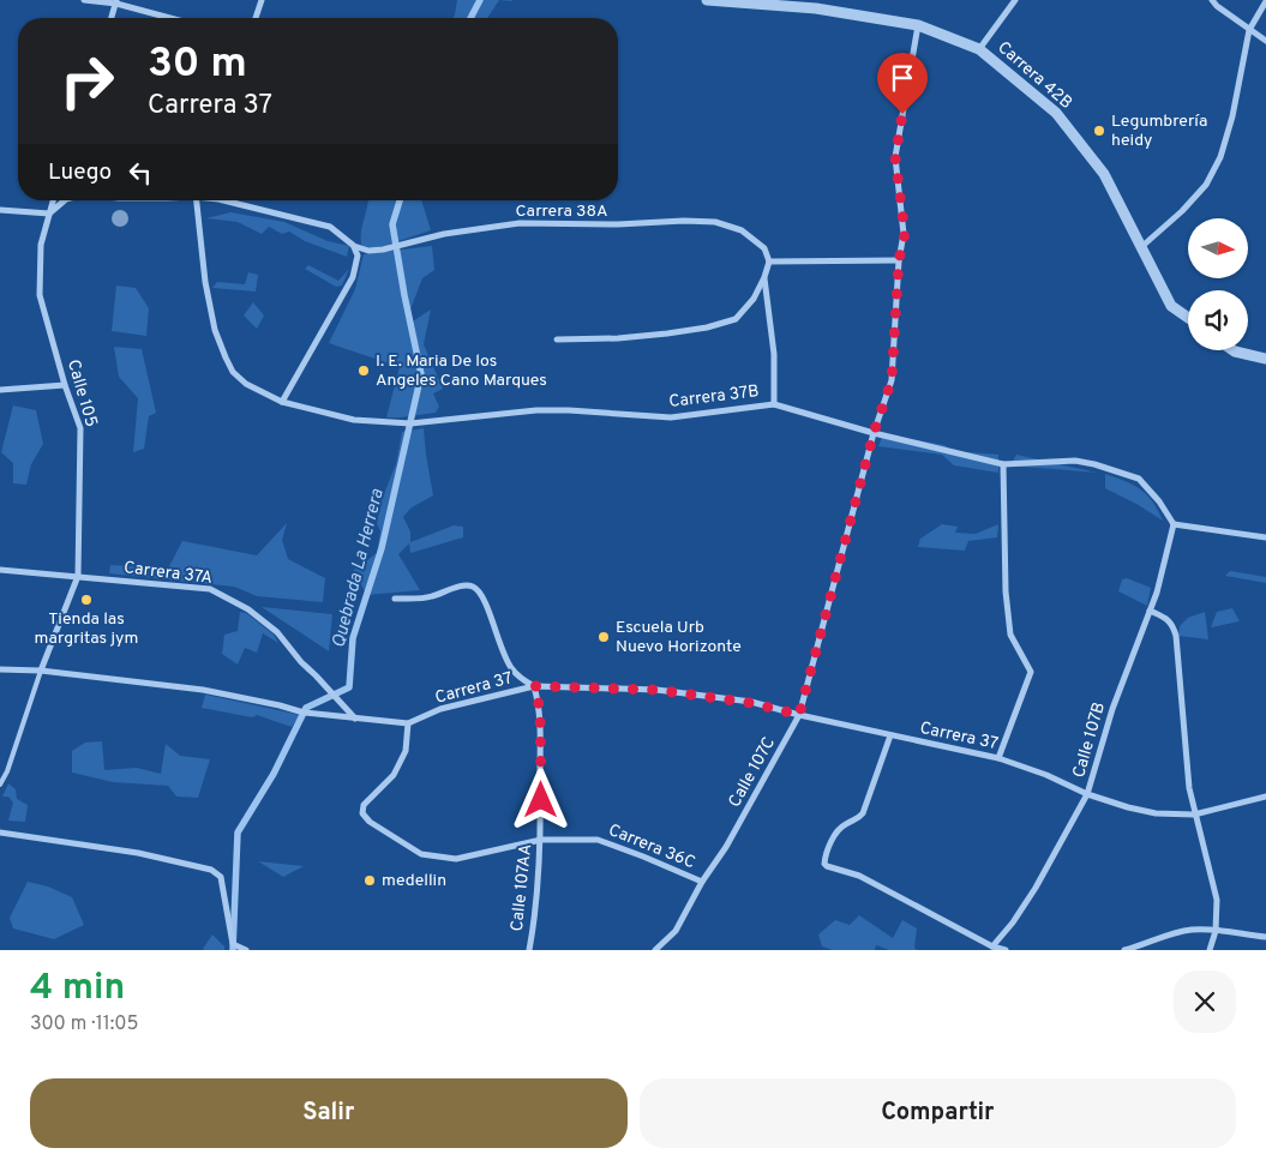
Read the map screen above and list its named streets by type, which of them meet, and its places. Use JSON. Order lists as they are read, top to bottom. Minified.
{"streets":{"street":["Carrera 42B","Carrera 38A","Calle 105","Carrera 37B","Carrera 37A","Carrera 37","Calle 107B","Calle 107C","Carrera 36C","Calle 107AA"]},"crossings":[["Carrera 42B","Calle 107C"],["Calle 105","Carrera 37A"],["Calle 105","Carrera 37"],["Carrera 37B","Calle 107B"],["Carrera 37B","Calle 107C"],["Carrera 37A","Carrera 37"],["Carrera 37","Calle 107B"],["Carrera 37","Calle 107C"],["Carrera 37","Carrera 36C"],["Carrera 37","Calle 107AA"],["Calle 107C","Carrera 36C"],["Carrera 36C","Calle 107AA"]],"water":["Quebrada La Herrera"],"places":["Legumbrería heidy","I. E. Maria De los Angeles Cano Marques","Tienda las margritas jym","Escuela Urb Nuevo Horizonte","medellin"],"north":"right","page":{"turn":["30 m","Carrera 37"],"then":"Luego","heading":["4 min","300 m · 11:05"],"buttons":["Salir","Compartir"]}}
